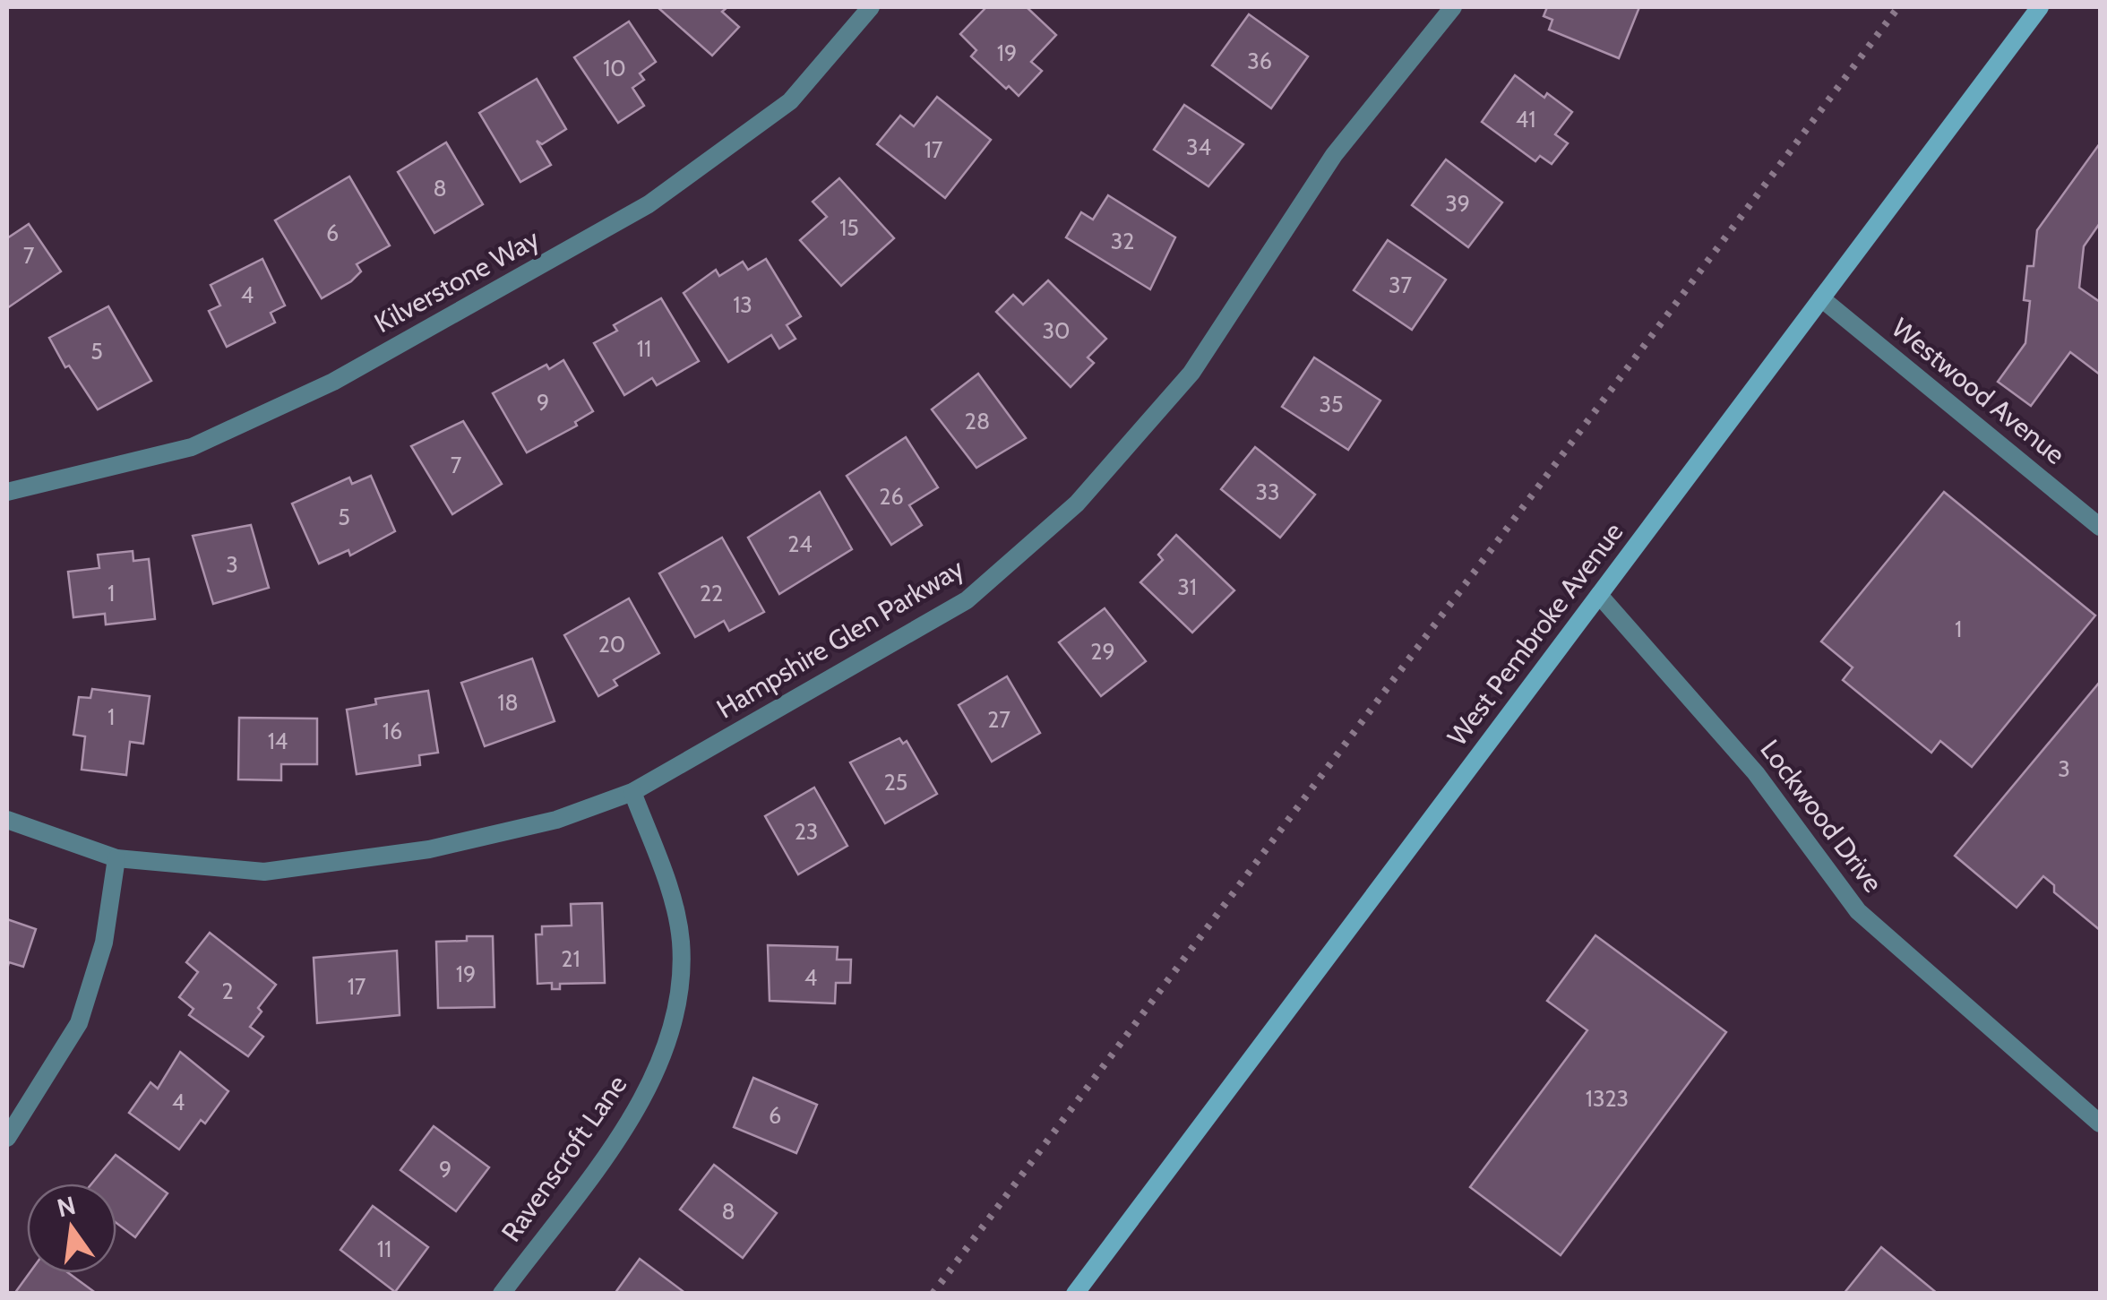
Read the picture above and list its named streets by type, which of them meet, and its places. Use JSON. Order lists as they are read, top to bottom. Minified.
{"streets":{"main road":["West Pembroke Avenue"],"street":["Kilverstone Way","Westwood Avenue","Hampshire Glen Parkway","Lockwood Drive","Ravenscroft Lane"]},"crossings":[["Westwood Avenue","West Pembroke Avenue"],["West Pembroke Avenue","Lockwood Drive"],["Hampshire Glen Parkway","Ravenscroft Lane"]],"house_numbers":["19","36","10","41","34","17","8","39","15","6","32","7","37","4","13","30","11","5","9","35","28","7","33","26","5","24","3","31","1","22","1","20","29","18","1","27","16","14","3","25","23","21","19","4","17","2","1323","4","6","9","8","11"],"north":"top"}
